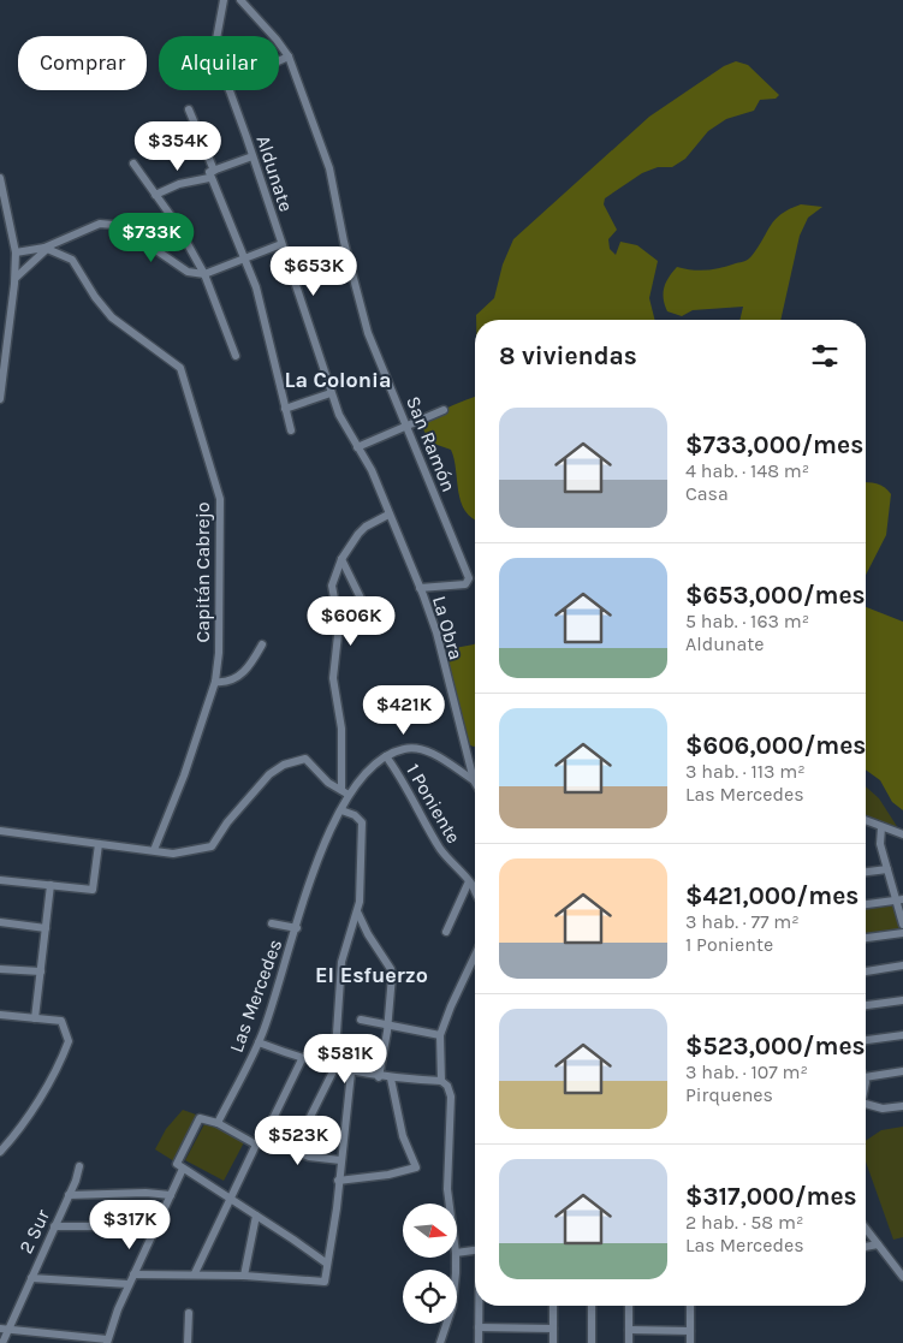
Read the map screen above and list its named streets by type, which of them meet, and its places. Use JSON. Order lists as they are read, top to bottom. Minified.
{"streets":{"street":["Aldunate","San Ramón","Capitán Cabrejo","La Obra","1 Poniente","Las Mercedes","2 Sur"]},"crossings":[["Aldunate","San Ramón"],["Aldunate","La Obra"],["Aldunate","Las Mercedes"],["San Ramón","La Obra"]],"districts":["La Colonia","El Esfuerzo"],"north":"right","page":{"chip":["Comprar","Alquilar"],"price":["$354K","$733K","$653K","$606K","$421K","$581K","$523K","$317K"],"heading":"8 viviendas","list":[{"name":"$733,000/mes","note":"4 hab. · 148 m² · Casa"},{"name":"$653,000/mes","note":"5 hab. · 163 m² · Aldunate"},{"name":"$606,000/mes","note":"3 hab. · 113 m² · Las Mercedes"},{"name":"$421,000/mes","note":"3 hab. · 77 m² · 1 Poniente"},{"name":"$523,000/mes","note":"3 hab. · 107 m² · Pirquenes"},{"name":"$317,000/mes","note":"2 hab. · 58 m² · Las Mercedes"}]}}
